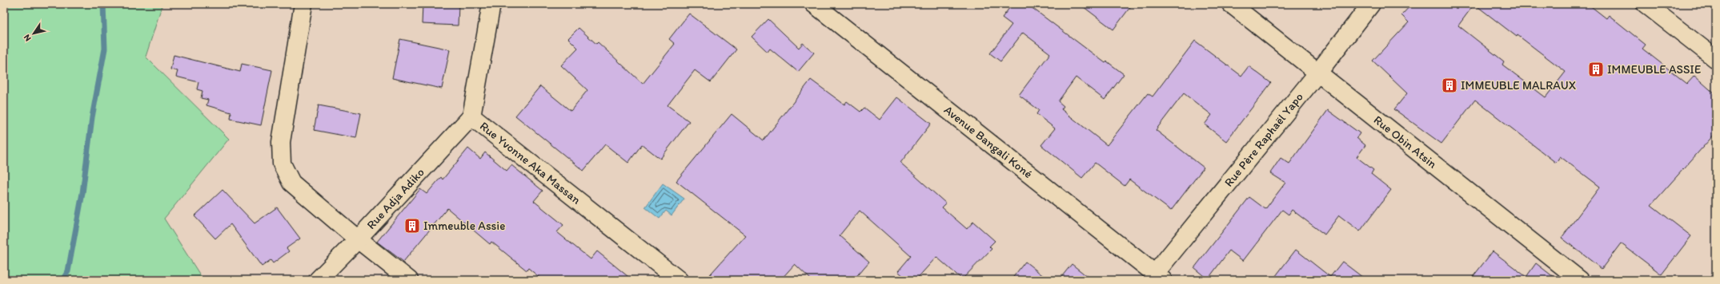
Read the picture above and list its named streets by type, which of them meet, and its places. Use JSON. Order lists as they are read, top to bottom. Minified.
{"streets":{"street":["Rue Père Raphaël Yapo","Avenue Bangali Koné","Rue Obin Atsin","Rue Yvonne Aka Massan","Rue Adja Adiko"]},"crossings":[["Rue Père Raphaël Yapo","Avenue Bangali Koné"],["Rue Père Raphaël Yapo","Rue Obin Atsin"],["Rue Yvonne Aka Massan","Rue Adja Adiko"]],"places":{"building":["IMMEUBLE ASSIE","IMMEUBLE MALRAUX","Immeuble Assie"]},"north":"bottom left"}
